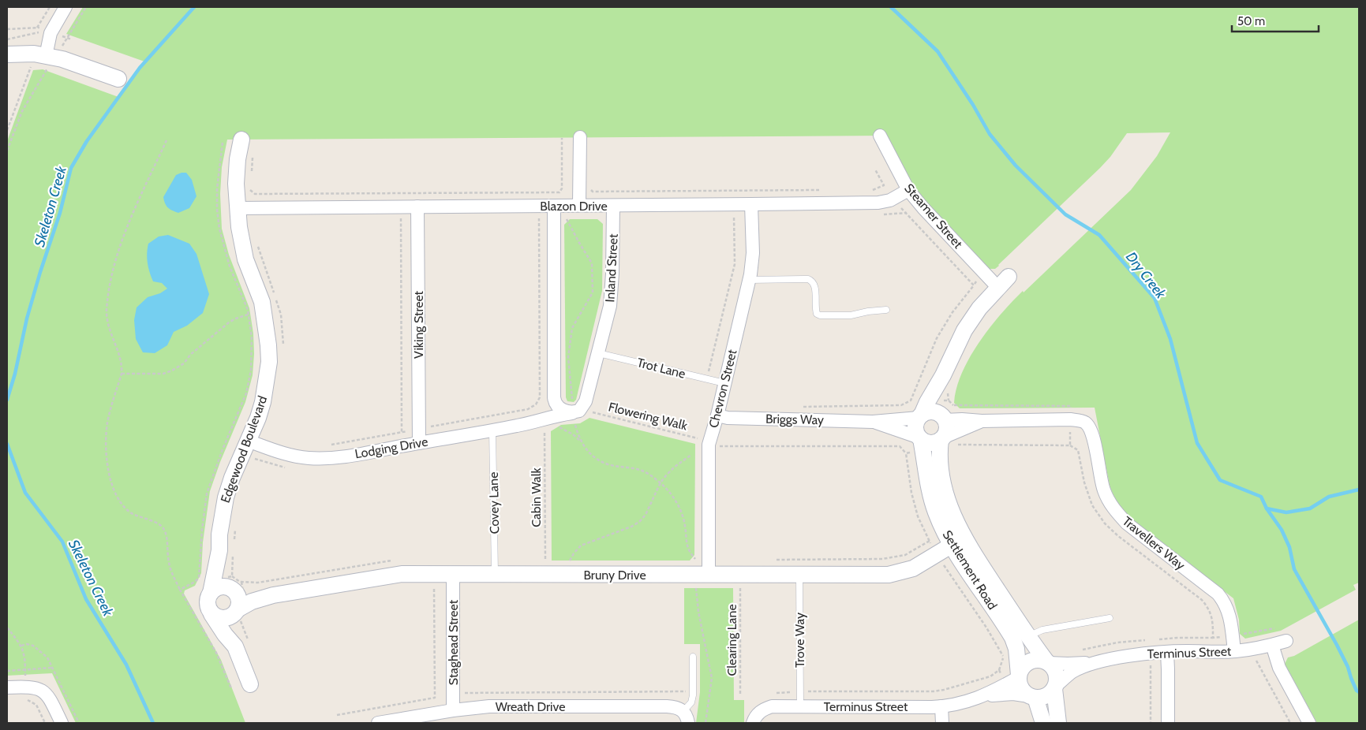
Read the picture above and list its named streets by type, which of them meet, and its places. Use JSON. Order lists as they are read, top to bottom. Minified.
{"streets":{"street":["Blazon Drive","Steamer Street","Inland Street","Viking Street","Chevron Street","Briggs Way","Lodging Drive","Edgewood Boulevard","Travellers Way","Settlement Road","Bruny Drive","Staghead Street","Terminus Street","Wreath Drive"],"lane":["Trot Lane","Covey Lane","Trove Way"],"path":["Flowering Walk","Cabin Walk","Clearing Lane"]},"crossings":[["Blazon Drive","Steamer Street"],["Blazon Drive","Inland Street"],["Blazon Drive","Viking Street"],["Blazon Drive","Chevron Street"],["Blazon Drive","Edgewood Boulevard"],["Inland Street","Trot Lane"],["Inland Street","Lodging Drive"],["Viking Street","Lodging Drive"],["Trot Lane","Chevron Street"],["Chevron Street","Briggs Way"],["Chevron Street","Bruny Drive"],["Briggs Way","Settlement Road"],["Lodging Drive","Edgewood Boulevard"],["Lodging Drive","Covey Lane"],["Edgewood Boulevard","Bruny Drive"],["Covey Lane","Bruny Drive"],["Travellers Way","Terminus Street"],["Settlement Road","Bruny Drive"],["Settlement Road","Terminus Street"],["Bruny Drive","Trove Way"],["Bruny Drive","Staghead Street"],["Trove Way","Terminus Street"],["Staghead Street","Wreath Drive"]],"water":["Skeleton Creek","Dry Creek"],"scale_bar":"50 m"}
